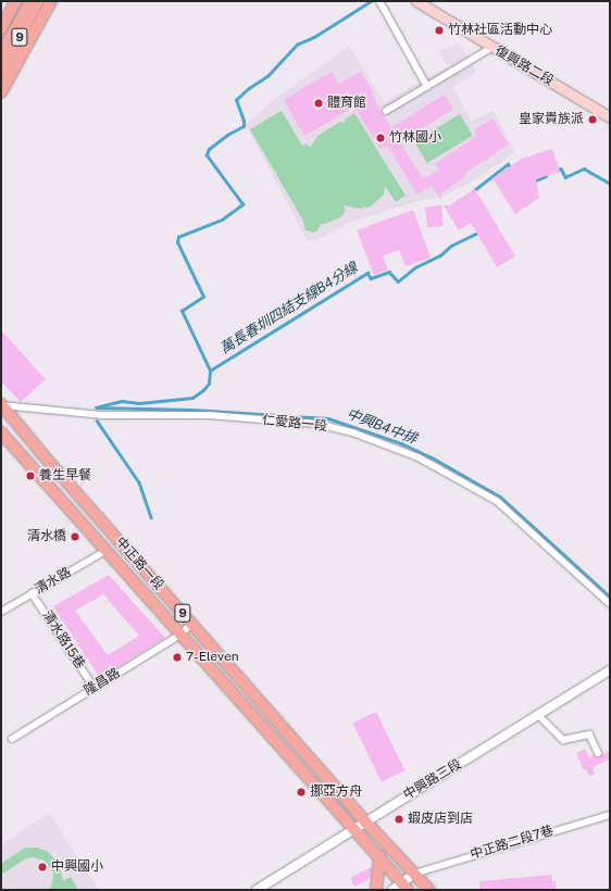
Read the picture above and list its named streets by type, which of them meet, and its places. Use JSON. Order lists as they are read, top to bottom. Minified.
{"streets":{"main road":["9","復興路二段","中正路一段"],"street":["仁愛路一段","清水路","清水路15巷","隆昌路","中興路三段","中正路二段7巷"]},"crossings":[["9","中正路一段"],["9","中興路三段"],["9","中正路二段7巷"],["仁愛路一段","中正路一段"],["中正路一段","清水路"],["中正路一段","隆昌路"],["中正路一段","中興路三段"],["清水路","清水路15巷"],["清水路15巷","隆昌路"]],"water":["萬長春圳四結支線B4分線","中興B4中排"],"places":["竹林社區活動中心","體育館","皇家貴族派","竹林國小","養生早餐","清水橋","7-Eleven","挪亞方舟","蝦皮店到店","中興國小"]}
